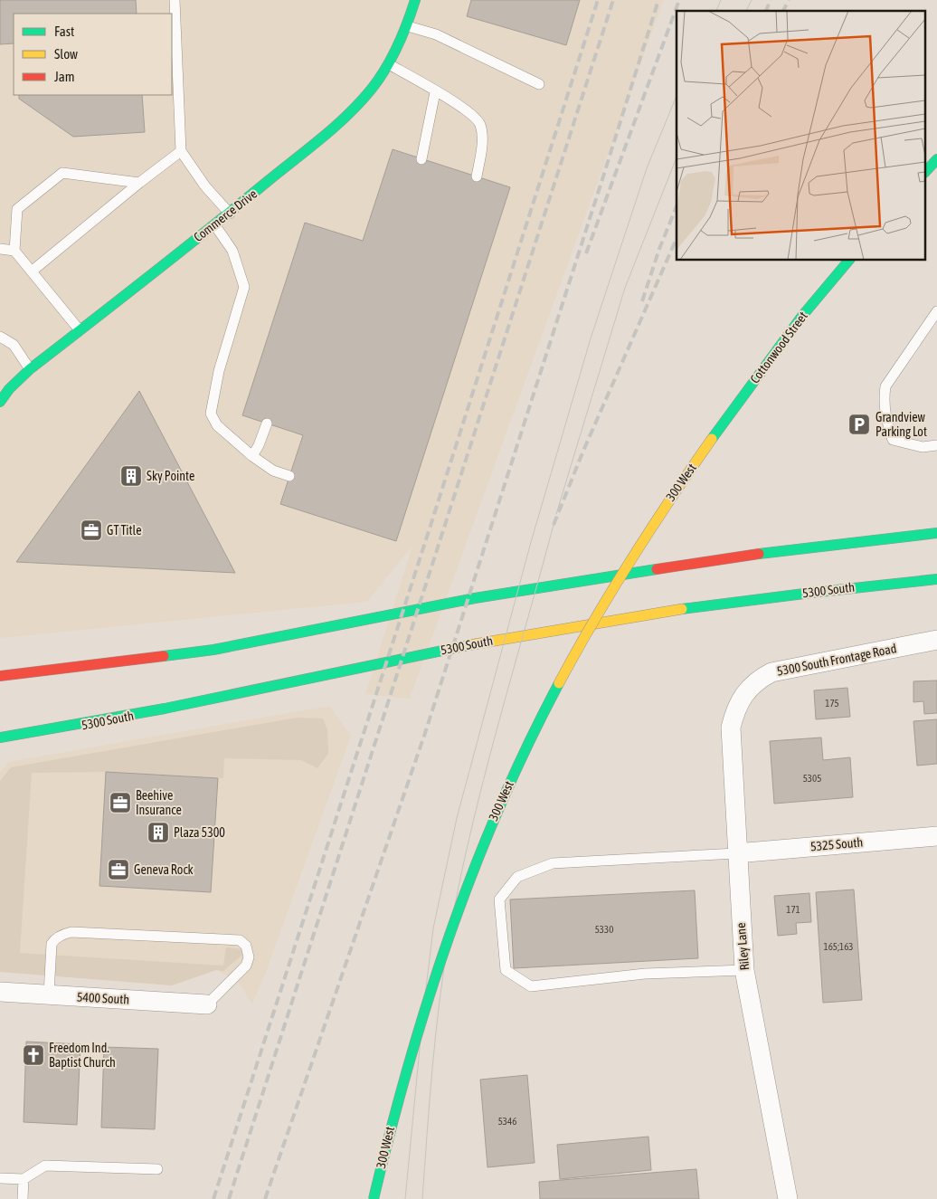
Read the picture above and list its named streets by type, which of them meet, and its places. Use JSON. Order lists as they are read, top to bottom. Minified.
{"streets":{"main road":["Commerce Drive","Cottonwood Street","300 West","5300 South"],"street":["5300 South Frontage Road","5325 South","Riley Lane","5400 South"]},"crossings":[["Cottonwood Street","300 West"],["5300 South Frontage Road","Riley Lane"],["5325 South","Riley Lane"]],"places":{"parking":["Grandview Parking Lot"],"building":["Sky Pointe","Plaza 5300"],"office":["GT Title","Beehive Insurance","Geneva Rock"],"church":["Freedom Ind. Baptist Church"]},"house_numbers":["175","5305","171","5330","165;163","5346"],"legend":["Fast","Slow","Jam"]}
